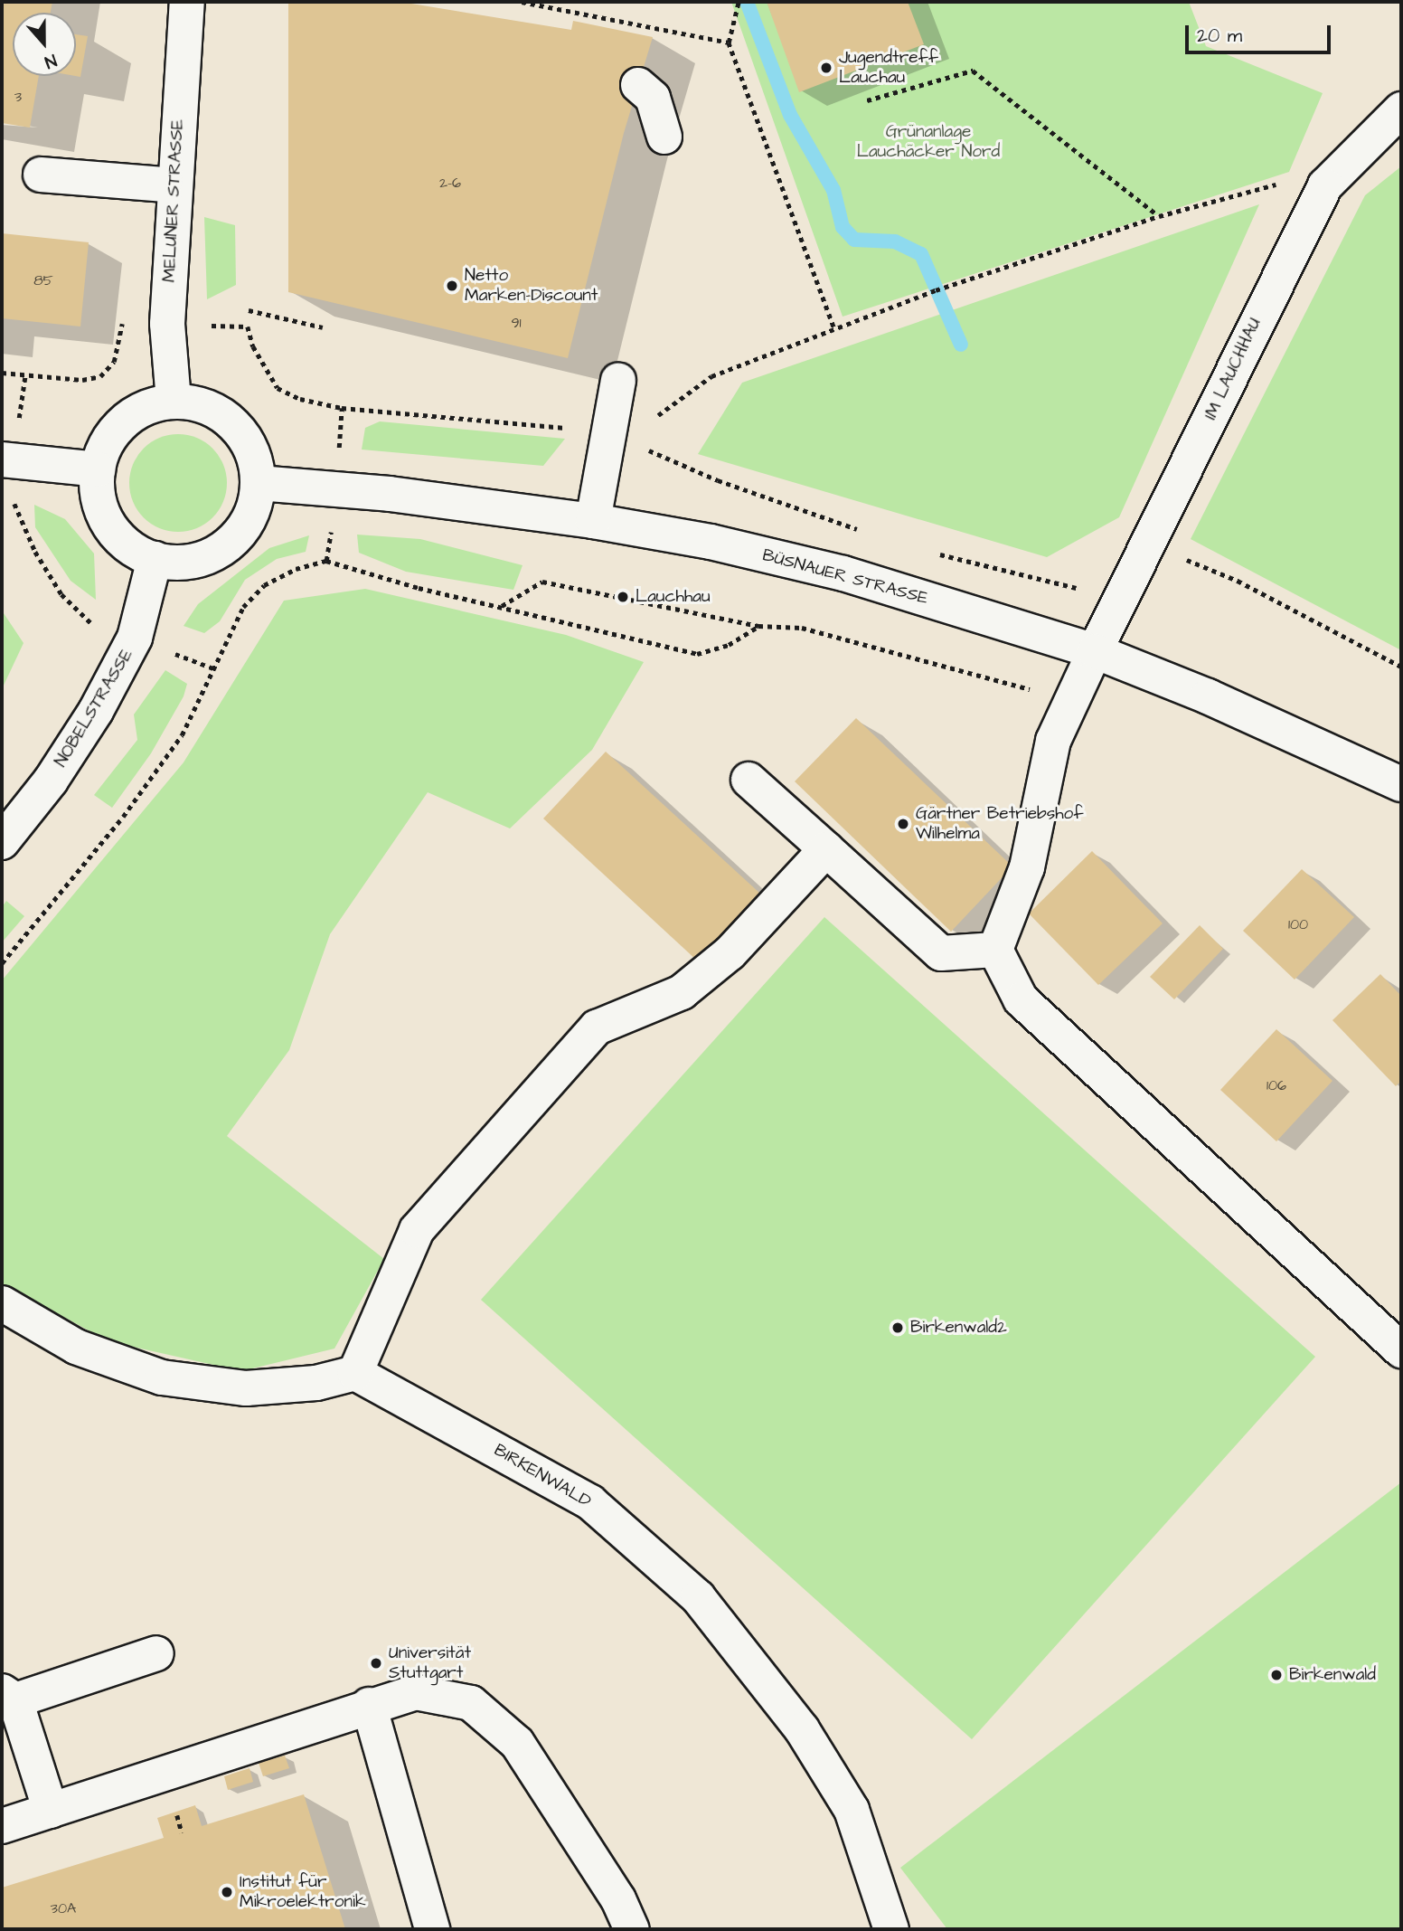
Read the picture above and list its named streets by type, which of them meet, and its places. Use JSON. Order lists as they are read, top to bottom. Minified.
{"streets":{"street":["MELUNER STRASSE","IM LAUCHHAU","BÜSNAUER STRASSE","NOBELSTRASSE","BIRKENWALD"]},"crossings":[["MELUNER STRASSE","BÜSNAUER STRASSE"],["MELUNER STRASSE","NOBELSTRASSE"],["IM LAUCHHAU","BÜSNAUER STRASSE"],["BÜSNAUER STRASSE","NOBELSTRASSE"]],"parks":["Grünanlage Lauchäcker Nord"],"places":["Jugendtreff Lauchau","Netto Marken-Discount","Lauchhau","Gärtner Betriebshof Wilhelma","Birkenwald2","Universität Stuttgart","Birkenwald","Institut für Mikroelektronik"],"house_numbers":["3","2-6","85","91","100","106","30A"],"scale_bar":"20 m","north":"bottom"}
